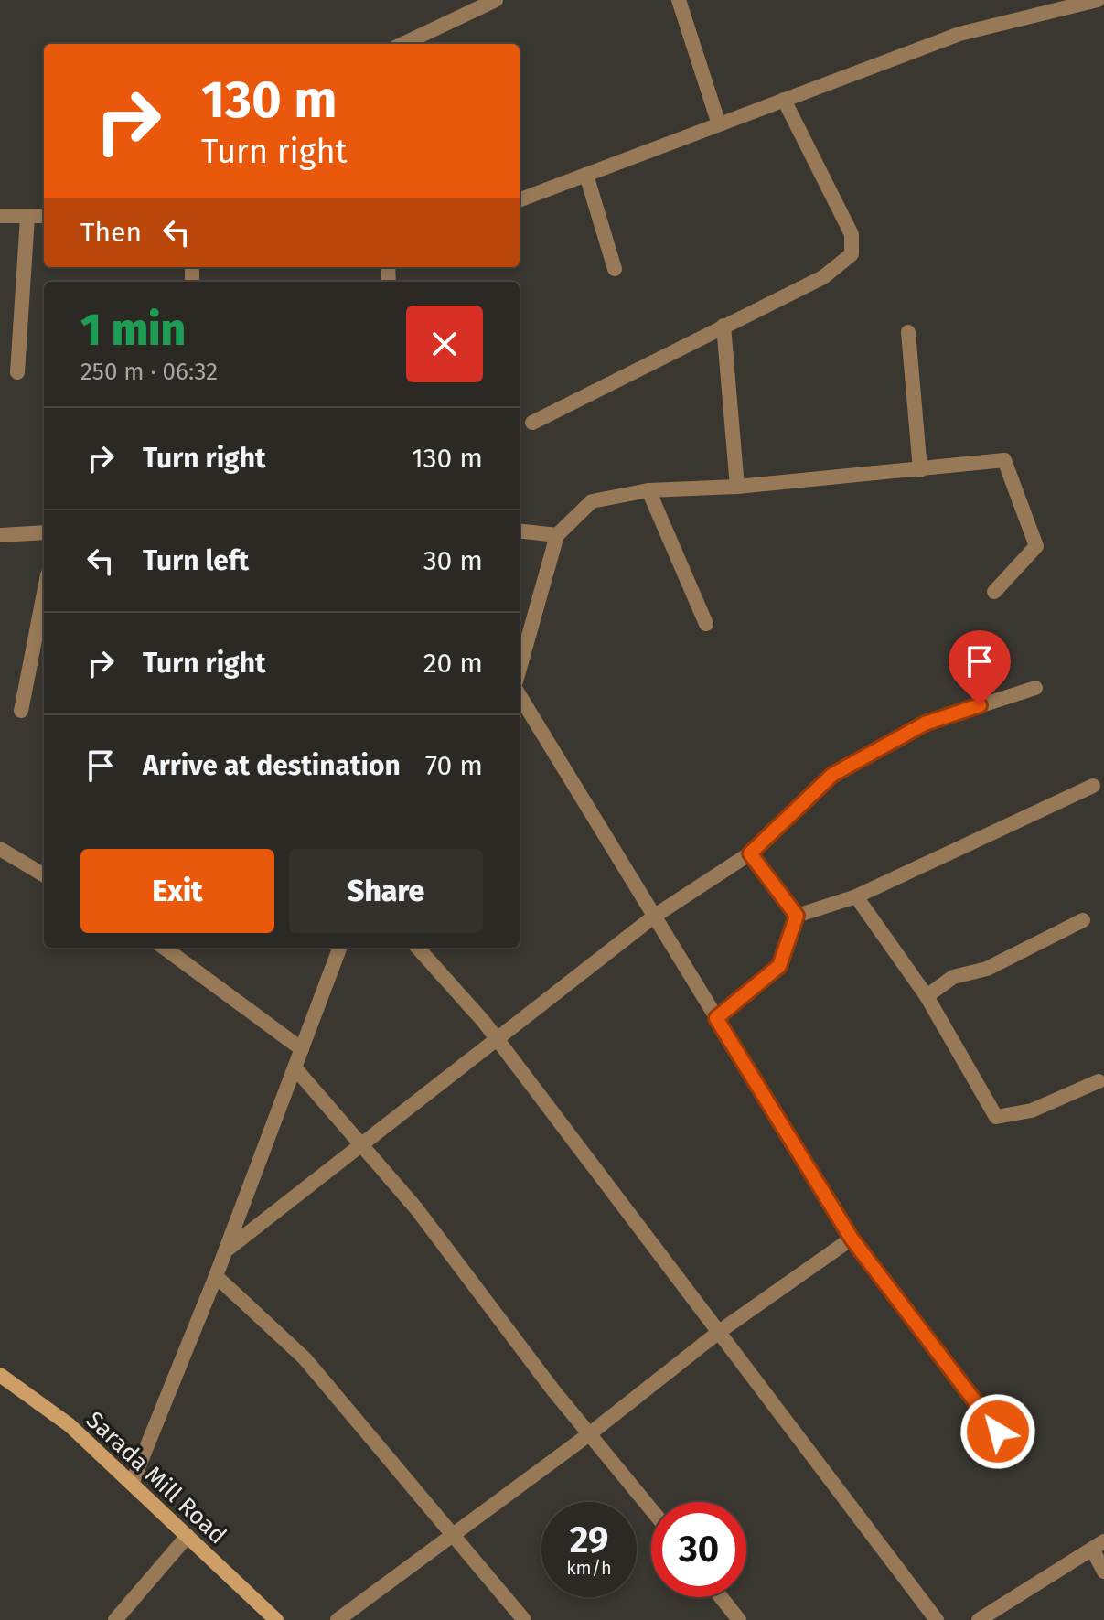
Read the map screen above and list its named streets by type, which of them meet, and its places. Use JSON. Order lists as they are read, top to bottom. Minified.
{"streets":{"main road":["Sarada Mill Road"]},"page":{"turn":["130 m","Turn right"],"then":"Then","heading":["1 min","250 m · 06:32"],"list":[{"name":"Turn right","value":"130 m"},{"name":"Turn left","value":"30 m"},{"name":"Turn right","value":"20 m"},{"name":"Arrive at destination","value":"70 m"}],"buttons":["Exit","Share"],"speed":"29 km/h","limit":"30"}}
